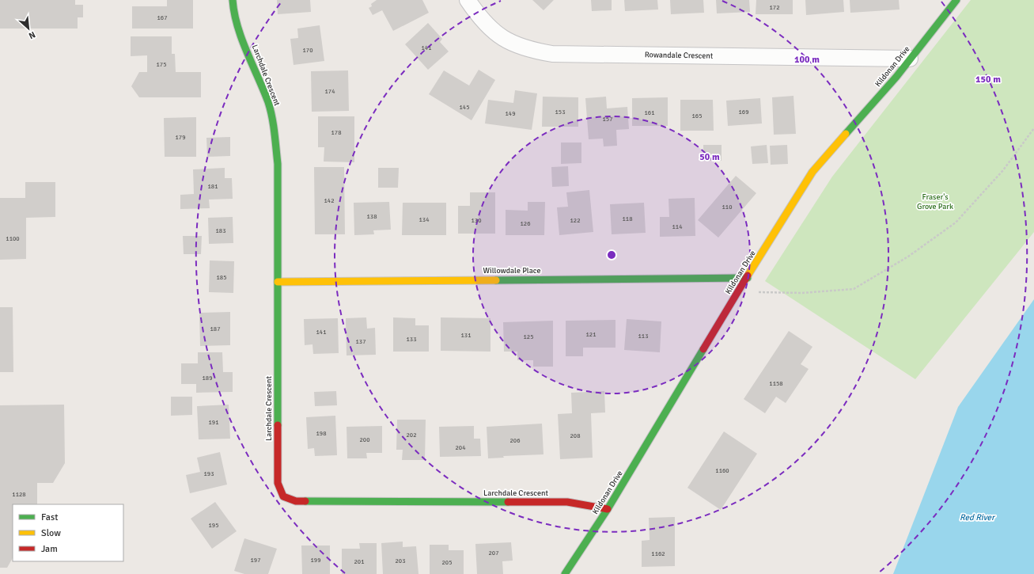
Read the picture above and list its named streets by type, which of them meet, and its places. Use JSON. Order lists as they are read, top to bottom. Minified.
{"streets":{"street":["Rowandale Crescent","Kildonan Drive","Larchdale Crescent","Willowdale Place"]},"crossings":[["Rowandale Crescent","Kildonan Drive"],["Kildonan Drive","Larchdale Crescent"],["Kildonan Drive","Willowdale Place"],["Larchdale Crescent","Willowdale Place"]],"water":["Red River"],"parks":["Fraser's Grove Park"],"house_numbers":["172","167","141","170","175","174","145","153","169","161","149","165","157","178","179","181","142","110","138","118","134","130","122","126","114","183","1100","185","187","141","121","131","113","125","133","137","189","1158","191","198","202","208","200","206","204","1160","193","1128","195","207","1162","197","199","203","201","205"],"legend":["Fast","Slow","Jam"],"north":"bottom right","rings":["100 m","150 m","50 m"]}
